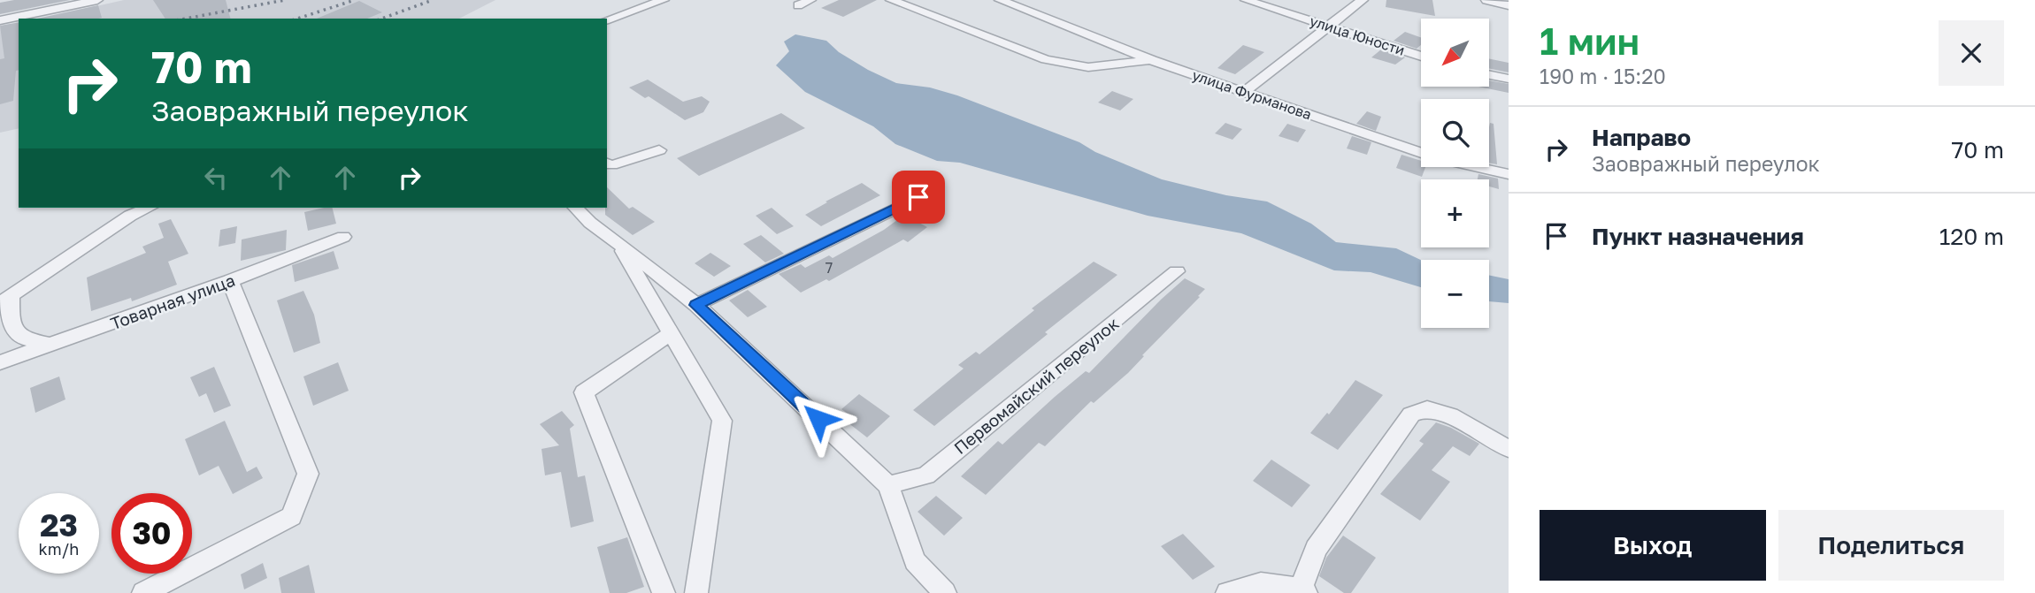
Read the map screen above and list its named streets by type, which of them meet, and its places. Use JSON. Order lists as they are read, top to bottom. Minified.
{"streets":{"street":["улица Юности","улица Фурманова","Товарная улица","Первомайский переулок"]},"house_numbers":["7"],"north":"bottom left","page":{"heading":["1 мин","190 m · 15:20"],"map_buttons":["+","−"],"turn":["70 m","Заовражный переулок"],"list":[{"name":"Направо","note":"Заовражный переулок","value":"70 m"},{"name":"Пункт назначения","value":"120 m"}],"speed":"23 km/h","limit":"30","buttons":["Выход","Поделиться"]}}
